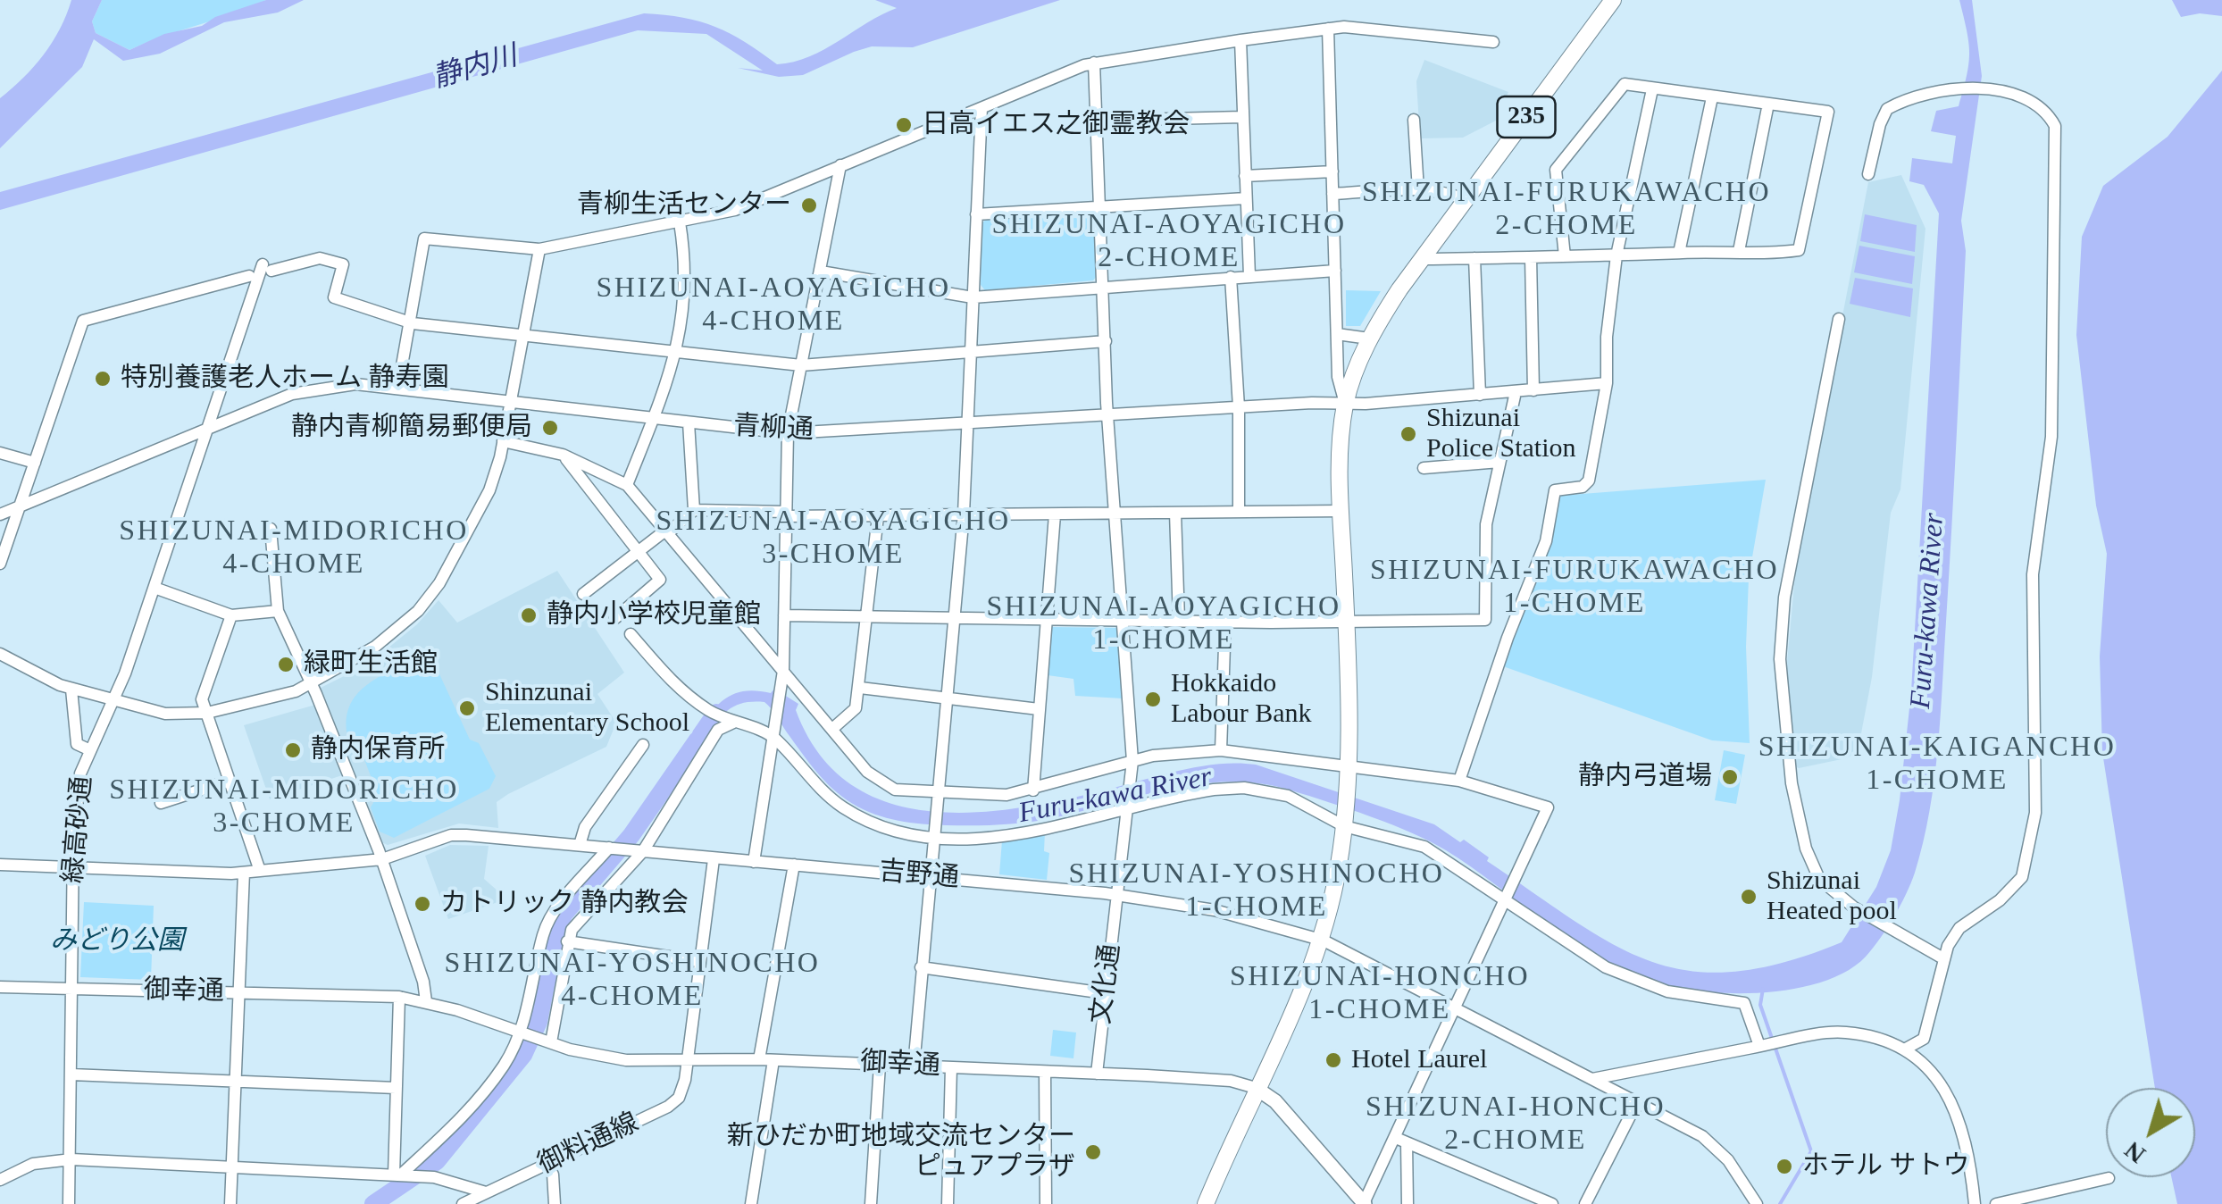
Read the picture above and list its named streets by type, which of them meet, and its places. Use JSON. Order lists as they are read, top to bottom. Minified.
{"streets":{"highway":["235"],"street":["青柳通","緑高砂通","吉野通","文化通","御幸通","御料通線"]},"crossings":[["235","青柳通"],["235","吉野通"],["235","御幸通"],["青柳通","緑高砂通"],["青柳通","文化通"],["緑高砂通","吉野通"],["緑高砂通","御幸通"],["吉野通","文化通"],["文化通","御幸通"],["御幸通","御料通線"]],"districts":["SHIZUNAI-FURUKAWACHO 2-CHOME","SHIZUNAI-AOYAGICHO 2-CHOME","SHIZUNAI-AOYAGICHO 4-CHOME","SHIZUNAI-AOYAGICHO 3-CHOME","SHIZUNAI-MIDORICHO 4-CHOME","SHIZUNAI-FURUKAWACHO 1-CHOME","SHIZUNAI-AOYAGICHO 1-CHOME","SHIZUNAI-KAIGANCHO 1-CHOME","SHIZUNAI-MIDORICHO 3-CHOME","SHIZUNAI-YOSHINOCHO 1-CHOME","SHIZUNAI-YOSHINOCHO 4-CHOME","SHIZUNAI-HONCHO 1-CHOME","SHIZUNAI-HONCHO 2-CHOME"],"water":["静内川","Furu-kawa River"],"parks":["みどり公園"],"places":["日高イエス之御霊教会","青柳生活センター","特別養護老人ホーム 静寿園","静内青柳簡易郵便局","Shizunai Police Station","静内小学校児童館","緑町生活館","Hokkaido Labour Bank","Shinzunai Elementary School","静内保育所","静内弓道場","Shizunai Heated pool","カトリック 静内教会","Hotel Laurel","新ひだか町地域交流センター ピュアプラザ","ホテル サトウ"],"north":"bottom left"}
